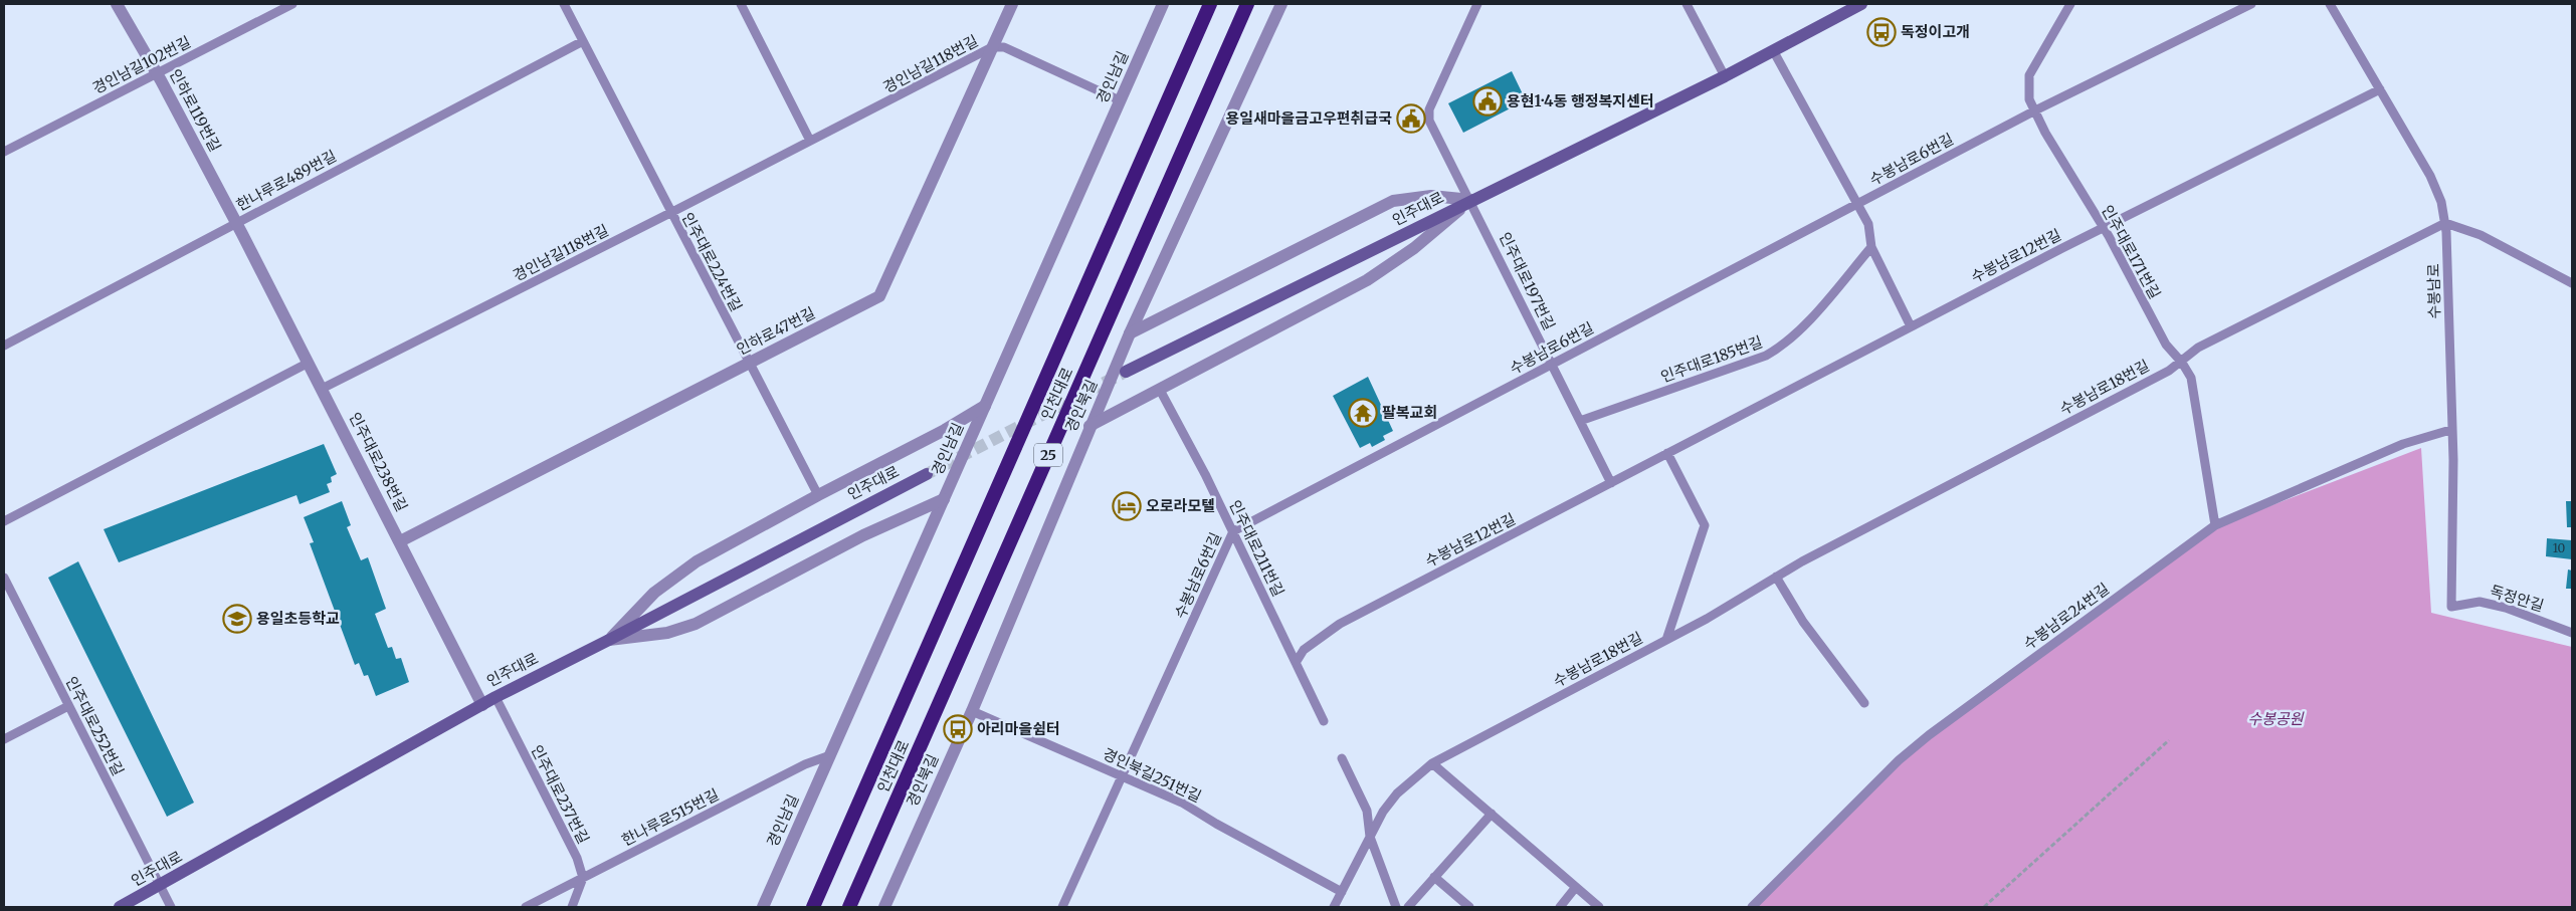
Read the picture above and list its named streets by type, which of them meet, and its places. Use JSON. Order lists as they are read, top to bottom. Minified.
{"streets":{"highway":["인천대로","25"],"main road":["인주대로"],"street":["경인남길","인하로119번길","인하로47번길","경인북길","인주대로238번길"],"lane":["경인남길118번길","경인남길102번길","수봉남로6번길","한나루로489번길","인주대로171번길","수봉남로12번길","인주대로224번길","인주대로197번길","수봉남로","인주대로185번길","수봉남로18번길","인주대로211번길","독정안길","수봉남로24번길","인주대로252번길","경인북길251번길","인주대로237번길","한나루로515번길"]},"crossings":[["경인남길118번길","경인남길"],["경인남길118번길","인주대로224번길"],["경인남길118번길","인하로47번길"],["경인남길118번길","인주대로238번길"],["경인남길102번길","인하로119번길"],["경인남길","한나루로515번길"],["인하로119번길","한나루로489번길"],["인하로119번길","인주대로238번길"],["수봉남로6번길","인주대로171번길"],["수봉남로6번길","인주대로197번길"],["수봉남로6번길","인주대로211번길"],["수봉남로6번길","경인북길251번길"],["한나루로489번길","인주대로224번길"],["한나루로489번길","인주대로238번길"],["인주대로","인주대로197번길"],["인주대로","인주대로238번길"],["인주대로","인주대로252번길"],["인주대로","인주대로237번길"],["인주대로171번길","수봉남로12번길"],["인주대로171번길","수봉남로18번길"],["인주대로171번길","수봉남로24번길"],["수봉남로12번길","인주대로197번길"],["수봉남로12번길","수봉남로"],["수봉남로12번길","인주대로211번길"],["인주대로224번길","인하로47번길"],["인주대로197번길","인주대로185번길"],["수봉남로","수봉남로18번길"],["수봉남로","독정안길"],["수봉남로","수봉남로24번길"],["인하로47번길","인주대로238번길"],["수봉남로18번길","경인북길251번길"],["경인북길","경인북길251번길"],["인주대로237번길","한나루로515번길"]],"parks":["수봉공원"],"places":{"bus stop":["독정이고개","아리마을쉼터"],"public building":["용현1·4동 행정복지센터","용일새마을금고우편취급국"],"temple":["팔복교회"],"hotel":["오로라모텔"],"school or university":["용일초등학교"]},"house_numbers":["10"]}
